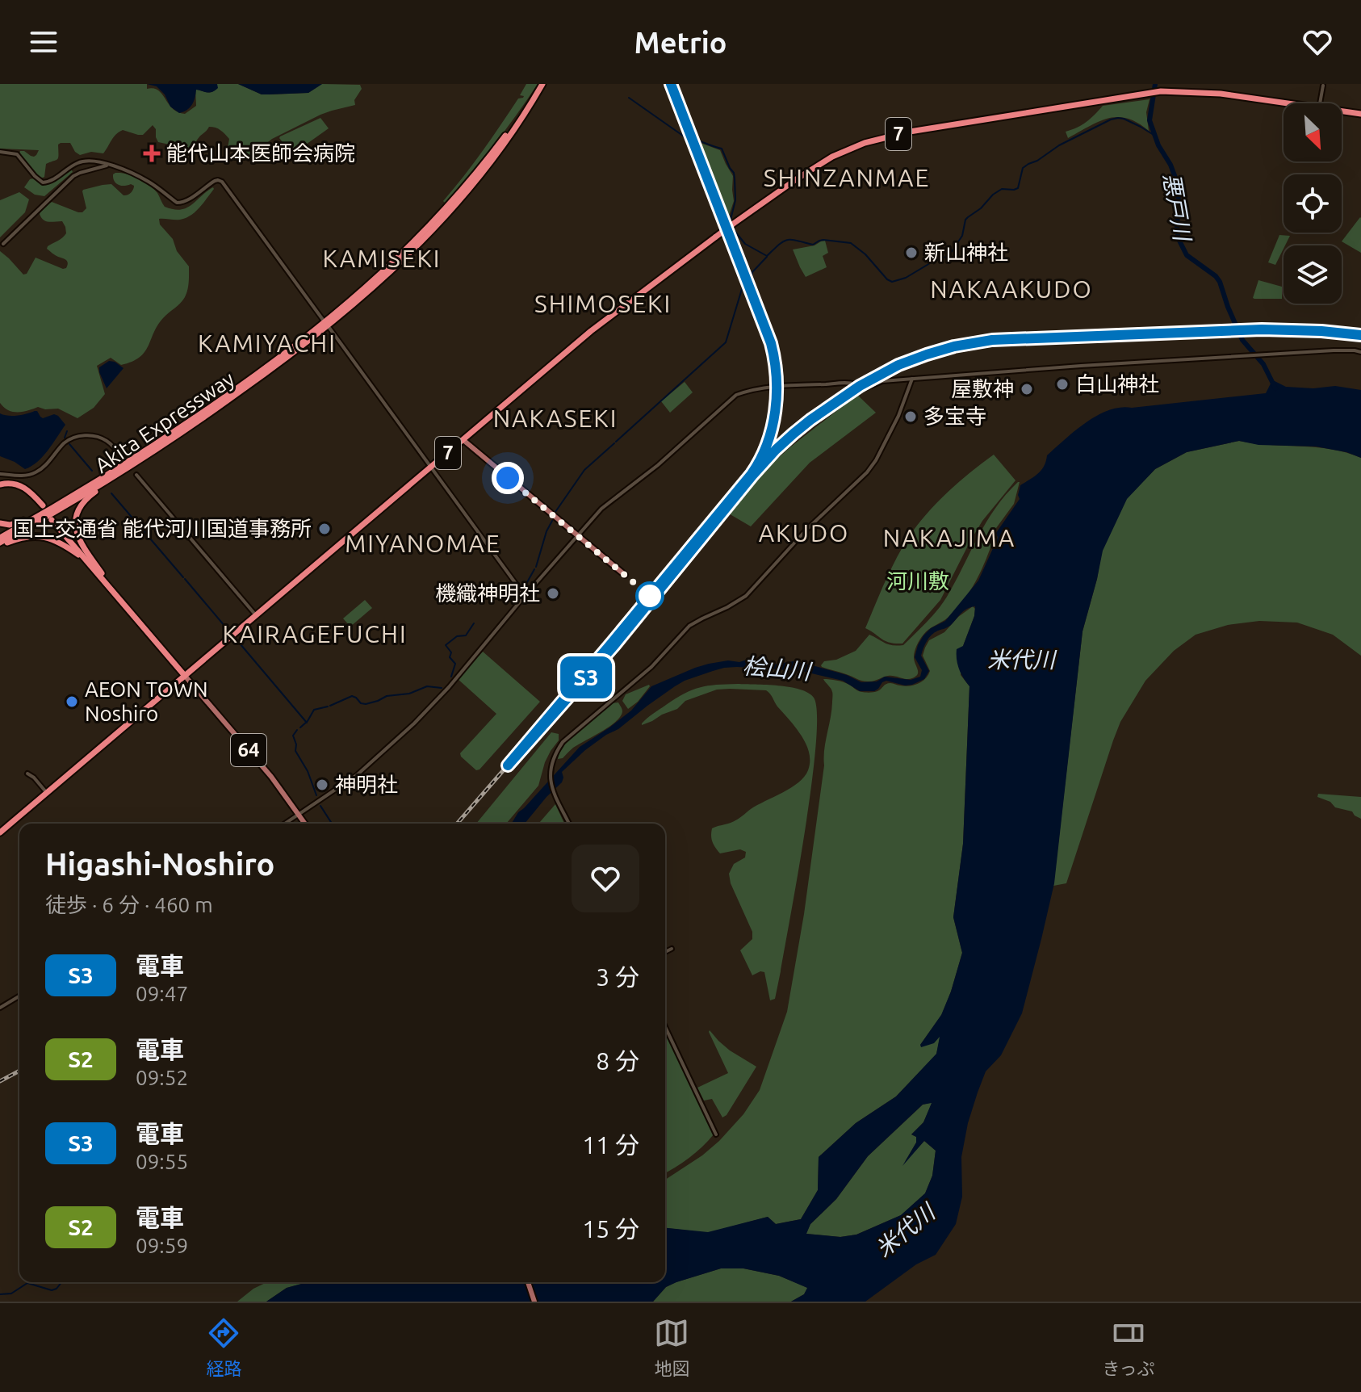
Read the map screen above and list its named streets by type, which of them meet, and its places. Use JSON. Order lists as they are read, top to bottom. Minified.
{"streets":{"highway":["7","Akita Expressway"],"main road":["64"]},"crossings":[["7","64"]],"districts":["SHINZANMAE","KAMISEKI","NAKAAKUDO","SHIMOSEKI","KAMIYACHI","NAKASEKI","AKUDO","NAKAJIMA","MIYANOMAE","KAIRAGEFUCHI"],"water":["悪戸川","米代川","桧山川"],"parks":["河川敷"],"places":{"health":["能代山本医師会病院"],"other":["新山神社","白山神社","屋敷神","多宝寺","国土交通省 能代河川国道事務所","機織神明社","AEON TOWN Noshiro","神明社"]},"north":"bottom right","page":{"header":"Metrio","on_map":"S3","heading":["Higashi-Noshiro","徒歩 · 6 分 · 460 m"],"list":[{"mark":"S3","name":"電車","note":"09:47","value":"3 分"},{"mark":"S2","name":"電車","note":"09:52","value":"8 分"},{"mark":"S3","name":"電車","note":"09:55","value":"11 分"},{"mark":"S2","name":"電車","note":"09:59","value":"15 分"}],"tabs":["経路","地図","きっぷ"]}}
